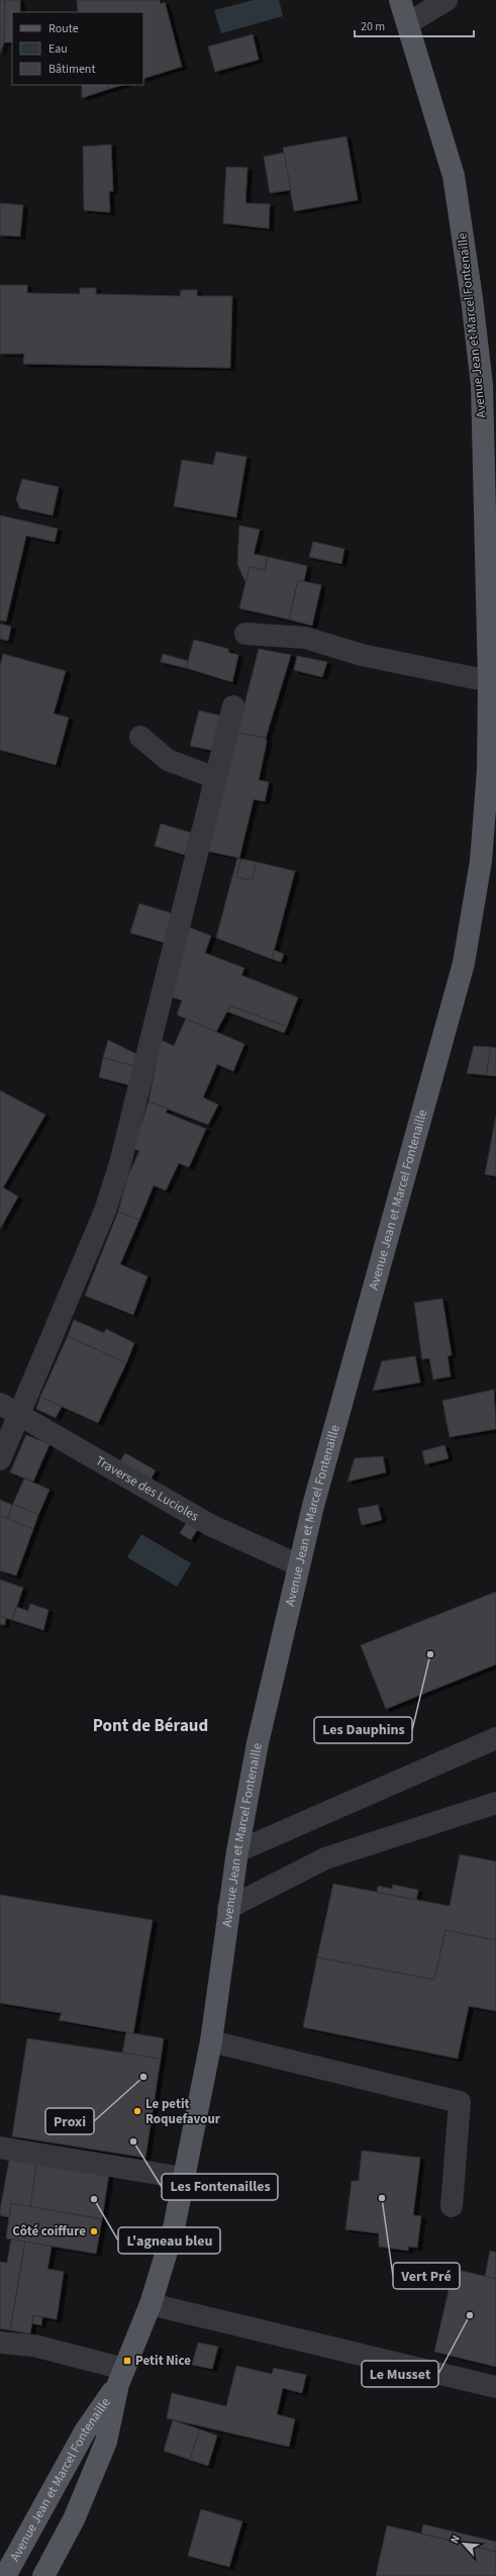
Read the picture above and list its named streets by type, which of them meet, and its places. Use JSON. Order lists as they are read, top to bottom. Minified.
{"streets":{"main road":["Avenue Jean et Marcel Fontenaille"],"street":["Traverse des Lucioles"]},"crossings":[["Avenue Jean et Marcel Fontenaille","Traverse des Lucioles"]],"districts":["Pont de Béraud"],"places":{"other":["Les Dauphins","Proxi","Le petit Roquefavour","Les Fontenailles","Vert Pré","L'agneau bleu","Côté coiffure","Le Musset"],"transit":["Petit Nice"]},"legend":["Route","Eau","Bâtiment"],"scale_bar":"20 m","north":"top left"}
